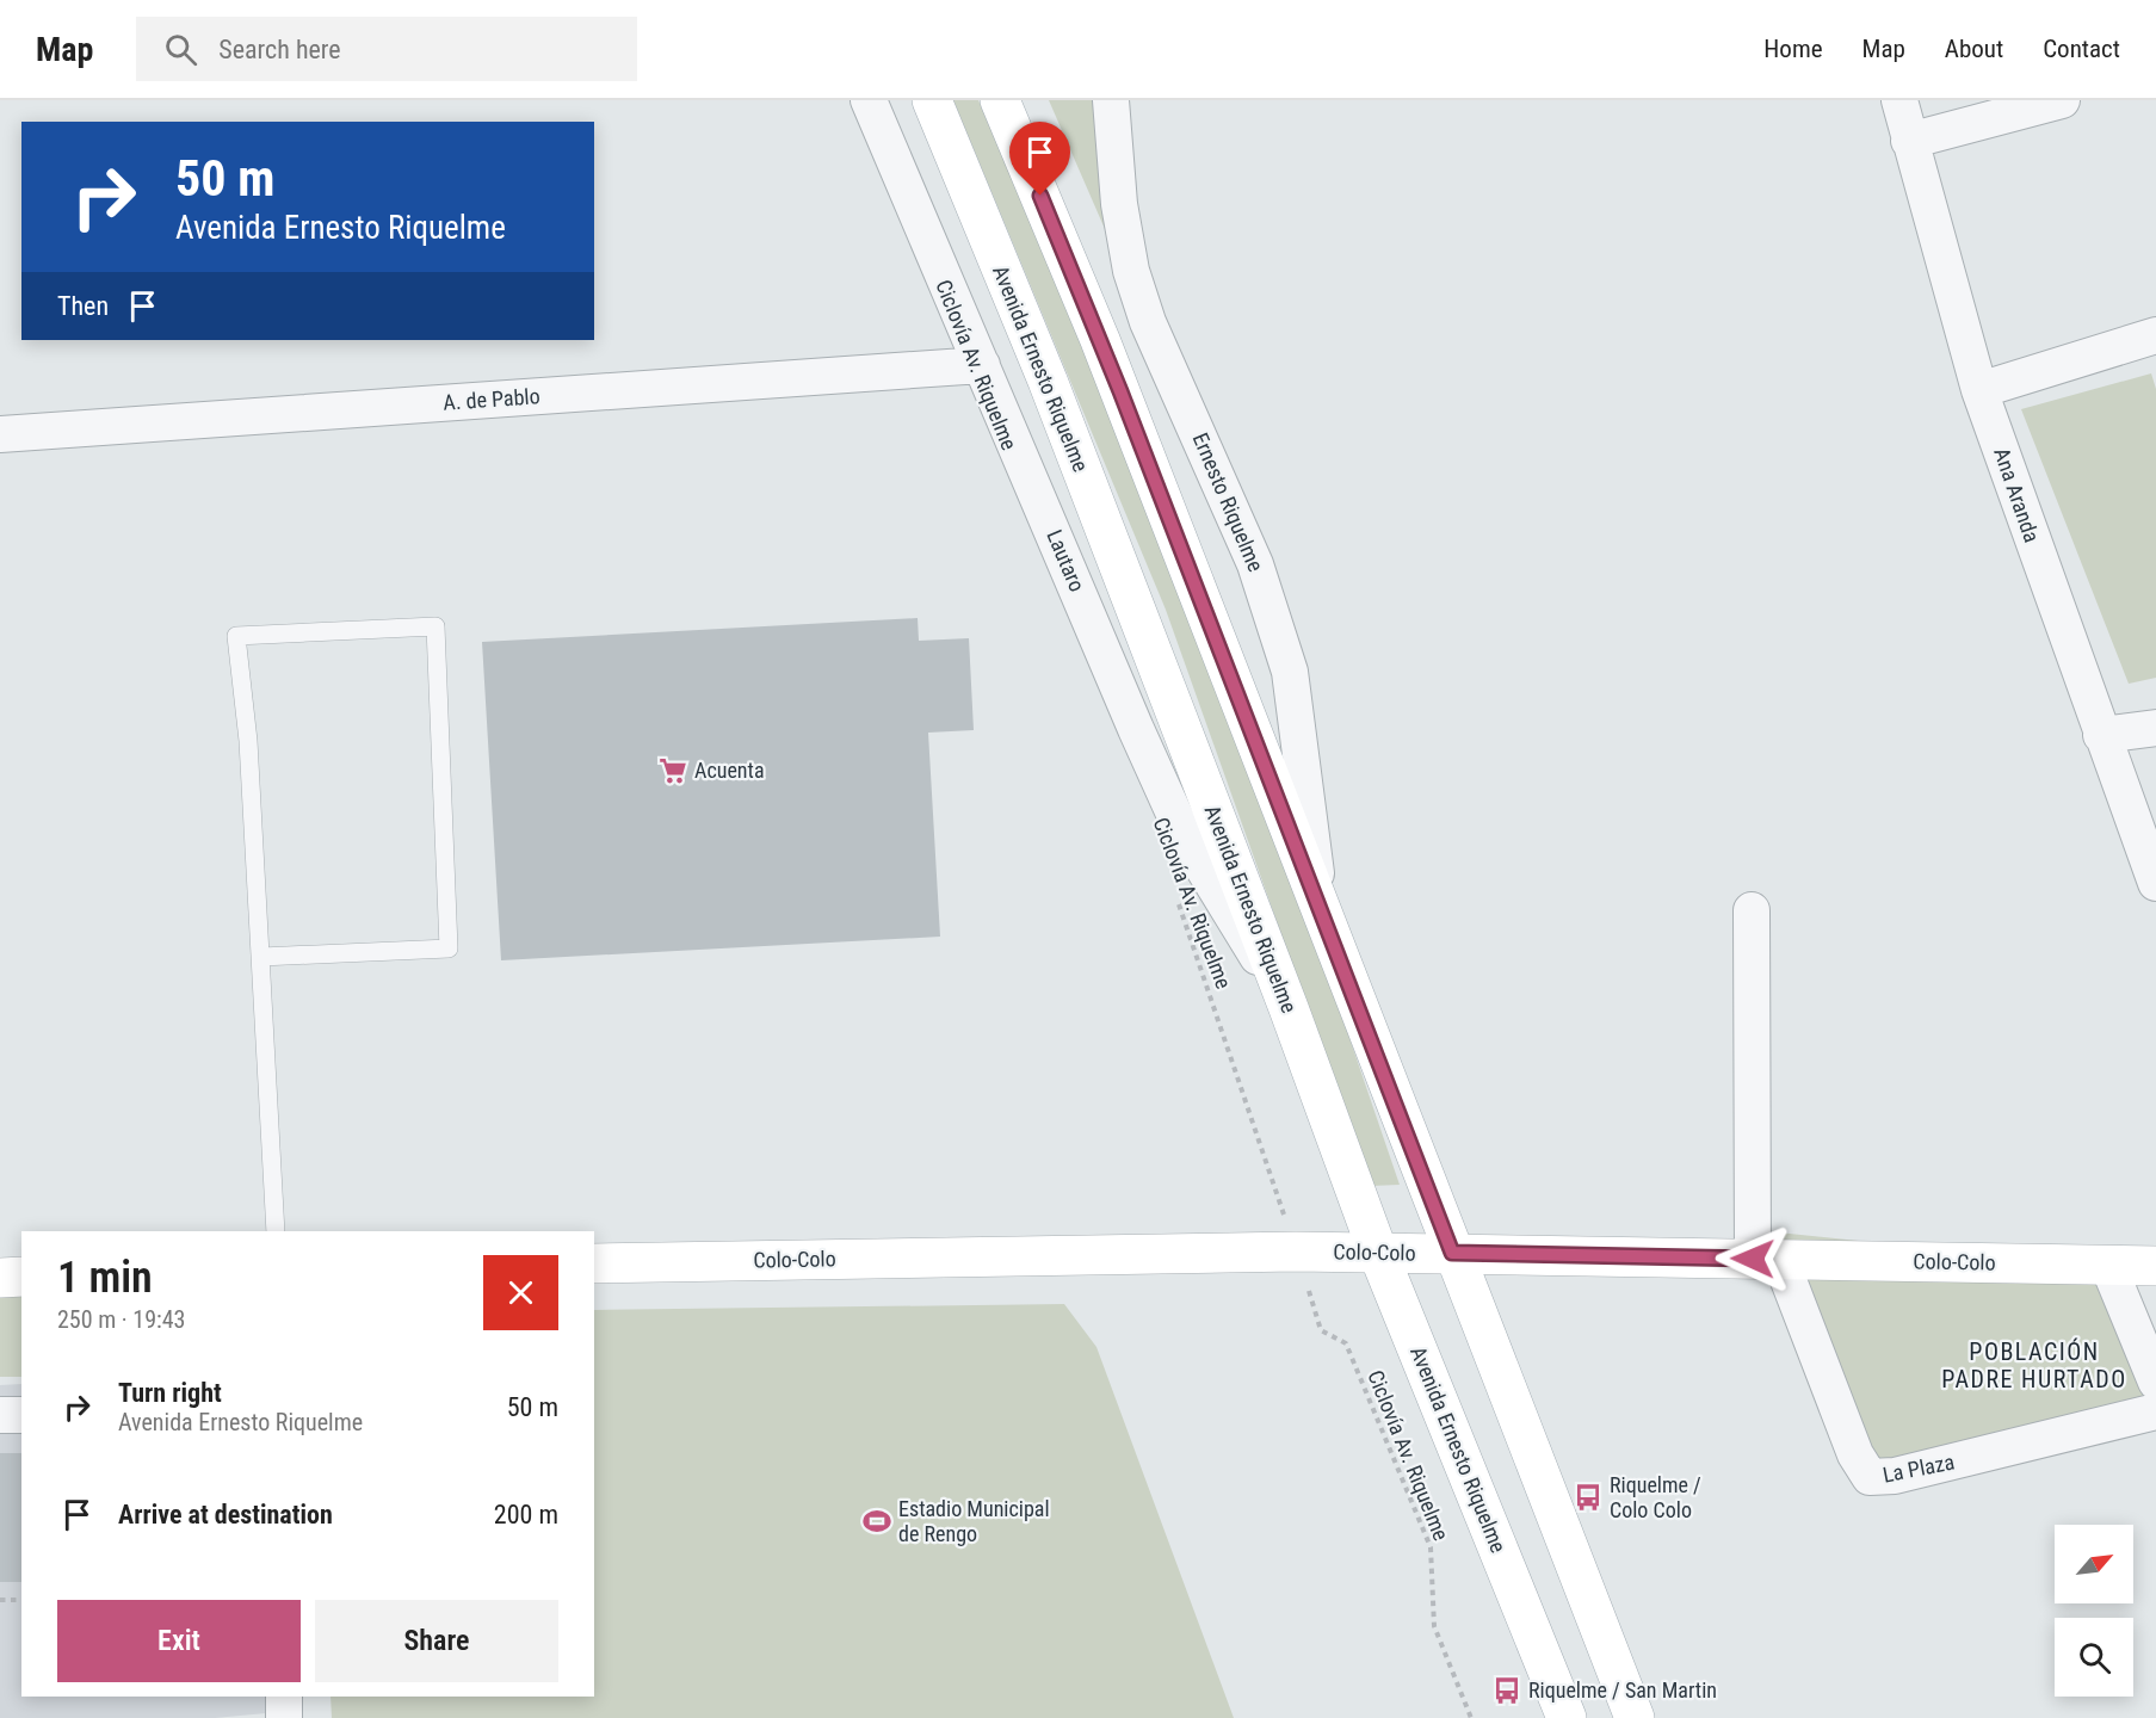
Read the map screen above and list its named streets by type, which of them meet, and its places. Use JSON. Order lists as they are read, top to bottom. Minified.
{"streets":{"main road":["Avenida Ernesto Riquelme","Colo-Colo"],"street":["A. de Pablo","Ana Aranda","Ernesto Riquelme","Lautaro","La Plaza"],"path":["Ciclovía Av. Riquelme"]},"crossings":[["Ciclovía Av. Riquelme","Colo-Colo"],["Avenida Ernesto Riquelme","Lautaro"],["Avenida Ernesto Riquelme","Colo-Colo"],["A. de Pablo","Lautaro"],["Colo-Colo","La Plaza"]],"districts":["POBLACIÓN PADRE HURTADO"],"places":{"supermarket":["Acuenta"],"bus stop":["Riquelme / Colo Colo","Riquelme / San Martin"],"sports":["Estadio Municipal de Rengo"]},"north":"top right","page":{"header":"Map","search":"Search here","nav":["Home","Map","About","Contact"],"turn":["50 m","Avenida Ernesto Riquelme"],"then":"Then","heading":["1 min","250 m · 19:43"],"list":[{"name":"Turn right","note":"Avenida Ernesto Riquelme","value":"50 m"},{"name":"Arrive at destination","value":"200 m"}],"buttons":["Exit","Share"]}}
